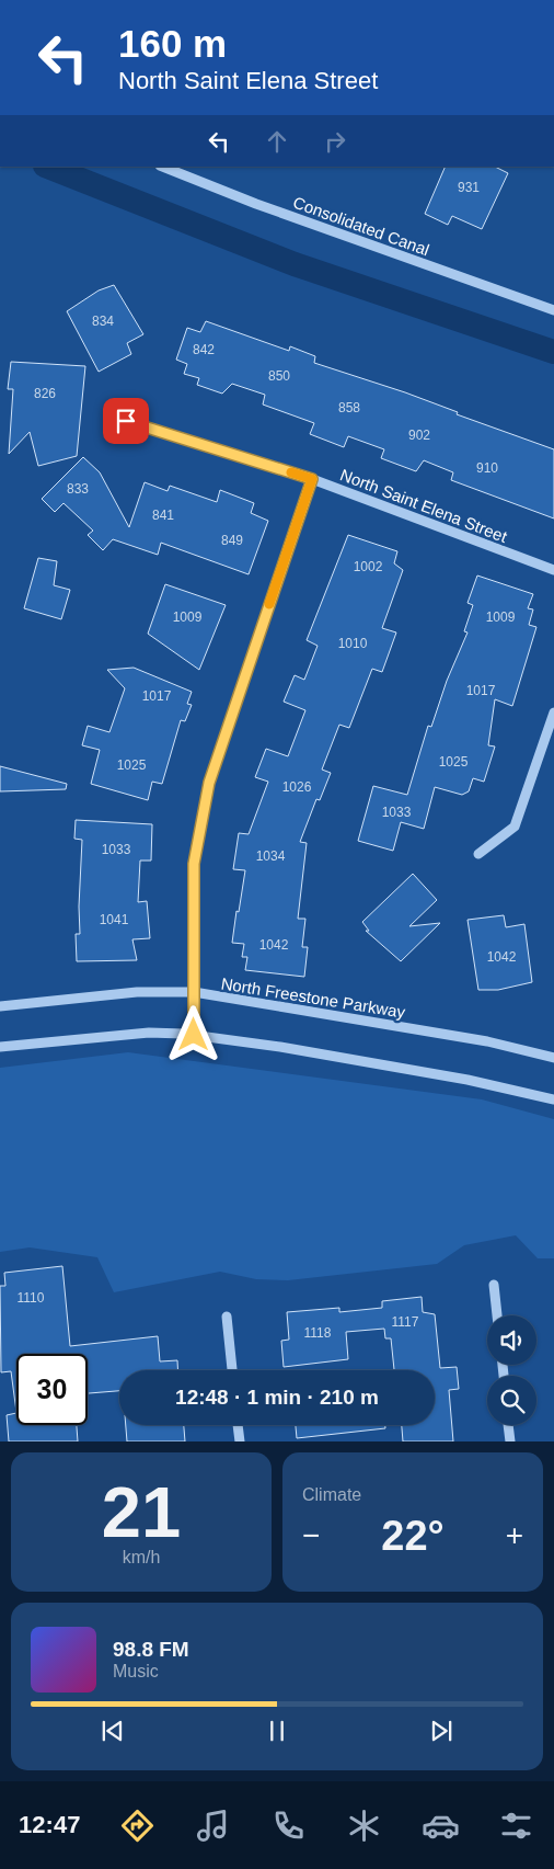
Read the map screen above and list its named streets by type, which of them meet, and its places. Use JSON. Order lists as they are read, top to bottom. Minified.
{"streets":{"street":["Consolidated Canal","North Saint Elena Street","North Freestone Parkway"]},"house_numbers":["931","834","842","850","826","858","902","910","833","841","849","1002","1009","1009","1010","1017","1017","1025","1025","1026","1033","1033","1034","1041","1042","1042","1110","1117","1118"],"page":{"turn":["160 m","North Saint Elena Street"],"limit":"30","trip":"12:48 · 1 min · 210 m","tile":[["21","km/h"],"Climate"],"heat":["−","22°","+"],"song":["98.8 FM","Music"],"tabs":"12:47"}}
